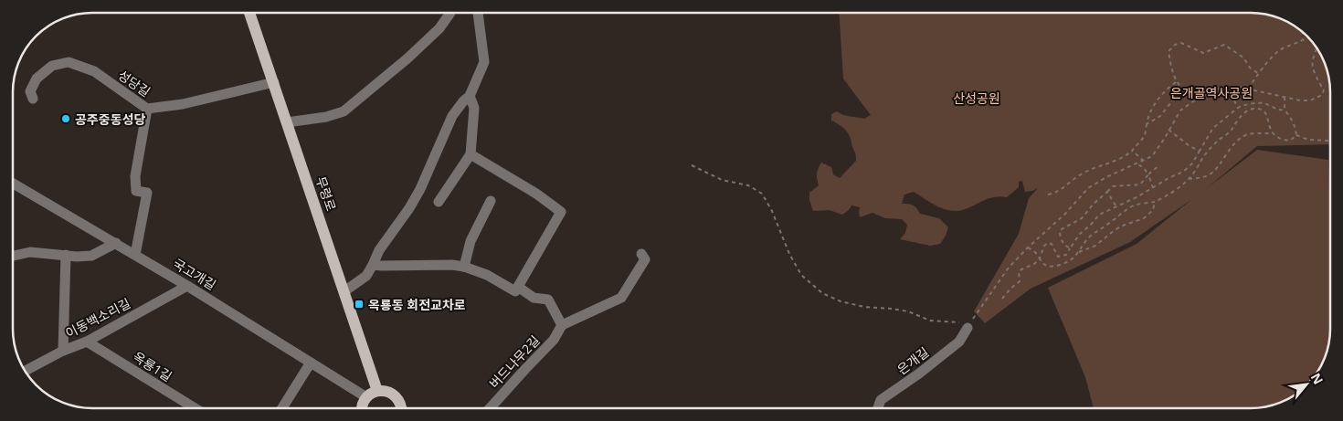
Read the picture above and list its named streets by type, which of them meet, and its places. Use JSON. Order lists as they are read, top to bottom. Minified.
{"streets":{"main road":["무령로"],"street":["성당길","국고개길","이동백소리길","은개길","버드나무2길","옥룡1길"]},"crossings":[["성당길","무령로"],["국고개길","이동백소리길"],["이동백소리길","옥룡1길"]],"parks":["은개골역사공원","산성공원"],"places":{"other":["공주중동성당"],"transit":["옥룡동 회전교차로"]},"north":"top right"}
